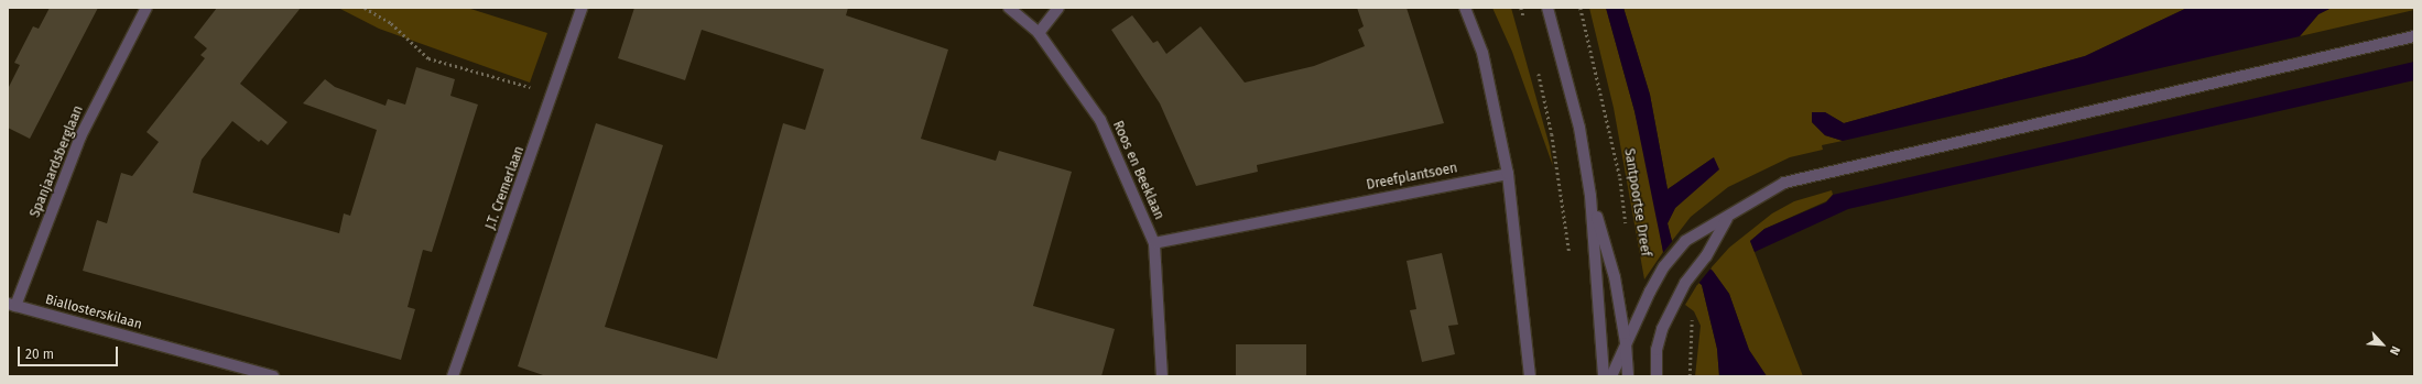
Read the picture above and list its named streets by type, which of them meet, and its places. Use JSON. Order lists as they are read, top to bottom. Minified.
{"streets":{"street":["Spanjaardsberglaan","Roos en Beeklaan","Dreefplantsoen","J.T. Cremerlaan","Biallosterskilaan"],"path":["Santpoortse Dreef"]},"crossings":[["Spanjaardsberglaan","Biallosterskilaan"],["Roos en Beeklaan","Dreefplantsoen"]],"scale_bar":"20 m","north":"bottom right"}
